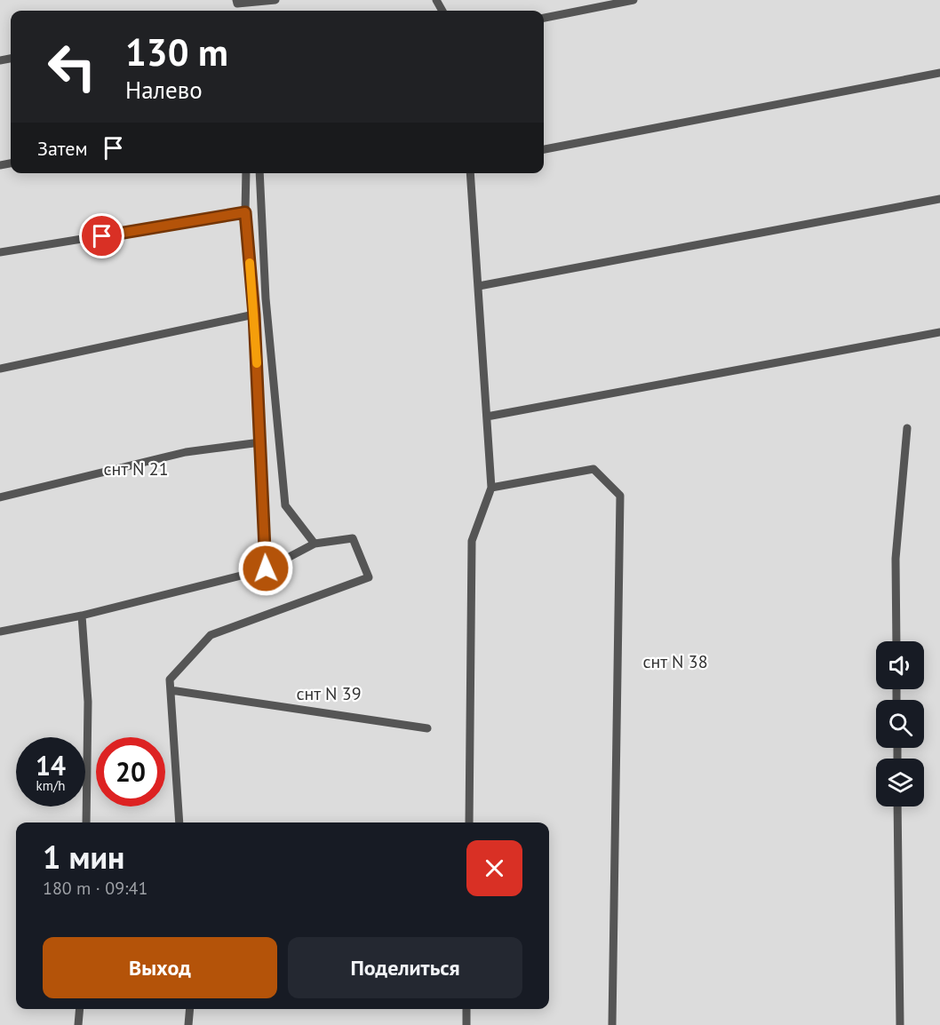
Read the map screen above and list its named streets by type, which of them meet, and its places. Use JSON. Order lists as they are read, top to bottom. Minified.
{"parks":["снт N 21","снт N 38","снт N 39"],"page":{"turn":["130 m","Налево"],"then":"Затем","speed":"14 km/h","limit":"20","heading":["1 мин","180 m · 09:41"],"buttons":["Выход","Поделиться"]}}
